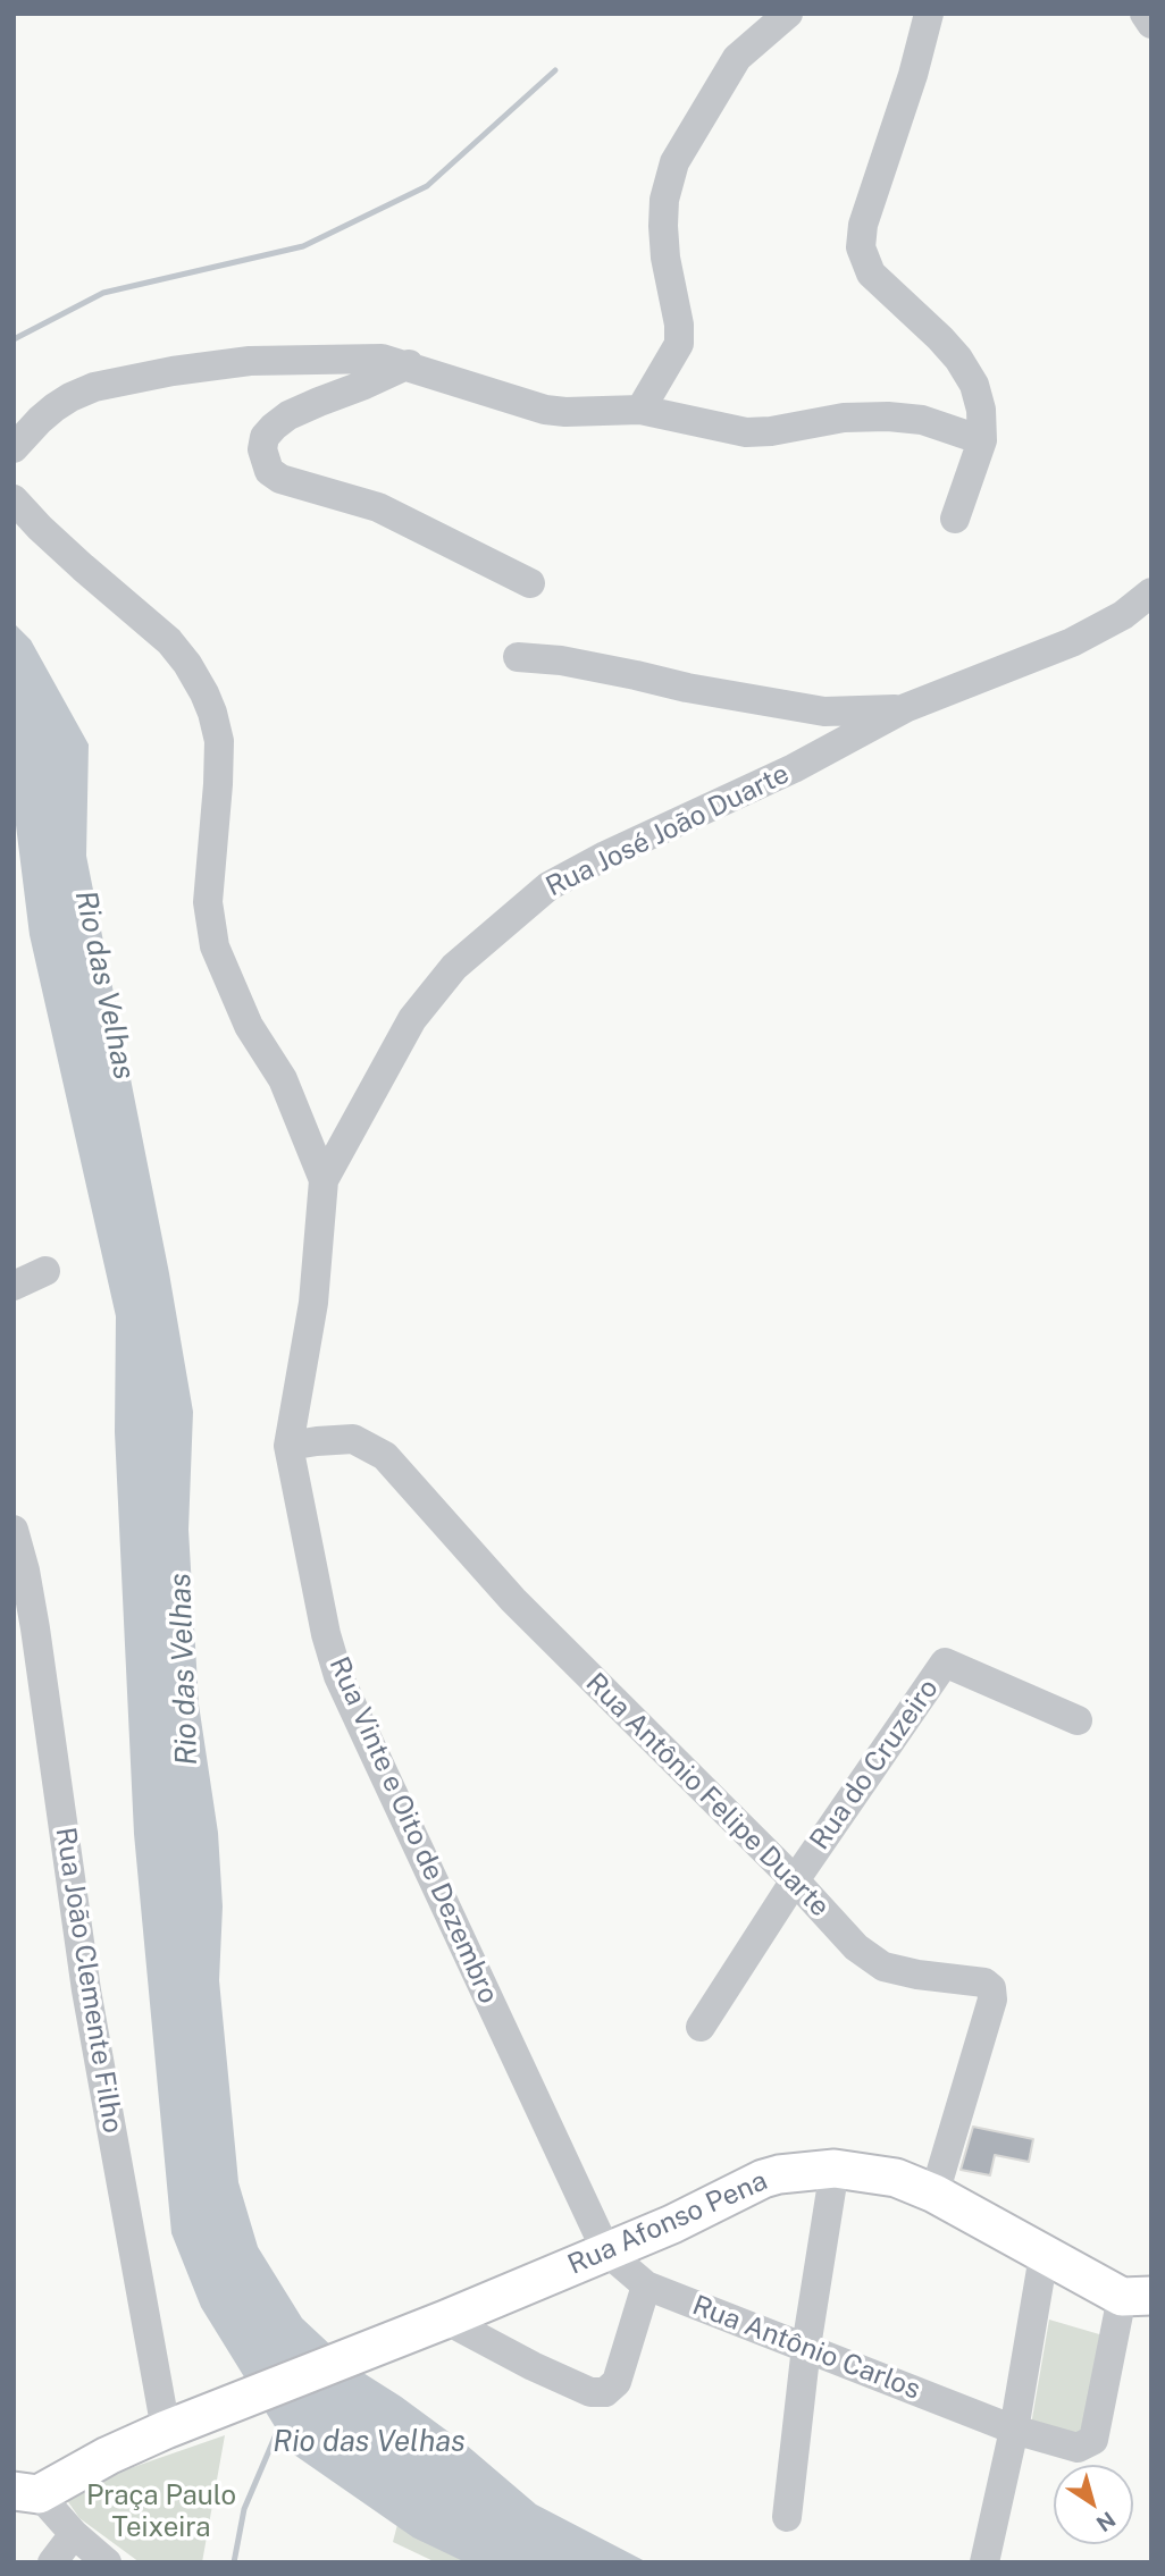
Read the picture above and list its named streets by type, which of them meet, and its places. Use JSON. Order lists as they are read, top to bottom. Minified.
{"streets":{"main road":["Rua Afonso Pena"],"street":["Rua José João Duarte","Rua do Cruzeiro","Rua Antônio Felipe Duarte","Rua Vinte e Oito de Dezembro","Rua João Clemente Filho","Rua Antônio Carlos"]},"crossings":[["Rua José João Duarte","Rua Vinte e Oito de Dezembro"],["Rua do Cruzeiro","Rua Antônio Felipe Duarte"],["Rua Antônio Felipe Duarte","Rua Vinte e Oito de Dezembro"],["Rua Antônio Felipe Duarte","Rua Afonso Pena"],["Rua Vinte e Oito de Dezembro","Rua Afonso Pena"],["Rua Vinte e Oito de Dezembro","Rua Antônio Carlos"],["Rua João Clemente Filho","Rua Afonso Pena"],["Rua Afonso Pena","Rua Antônio Carlos"]],"water":["Rio das Velhas"],"parks":["Praça Paulo Teixeira"],"north":"bottom right"}
